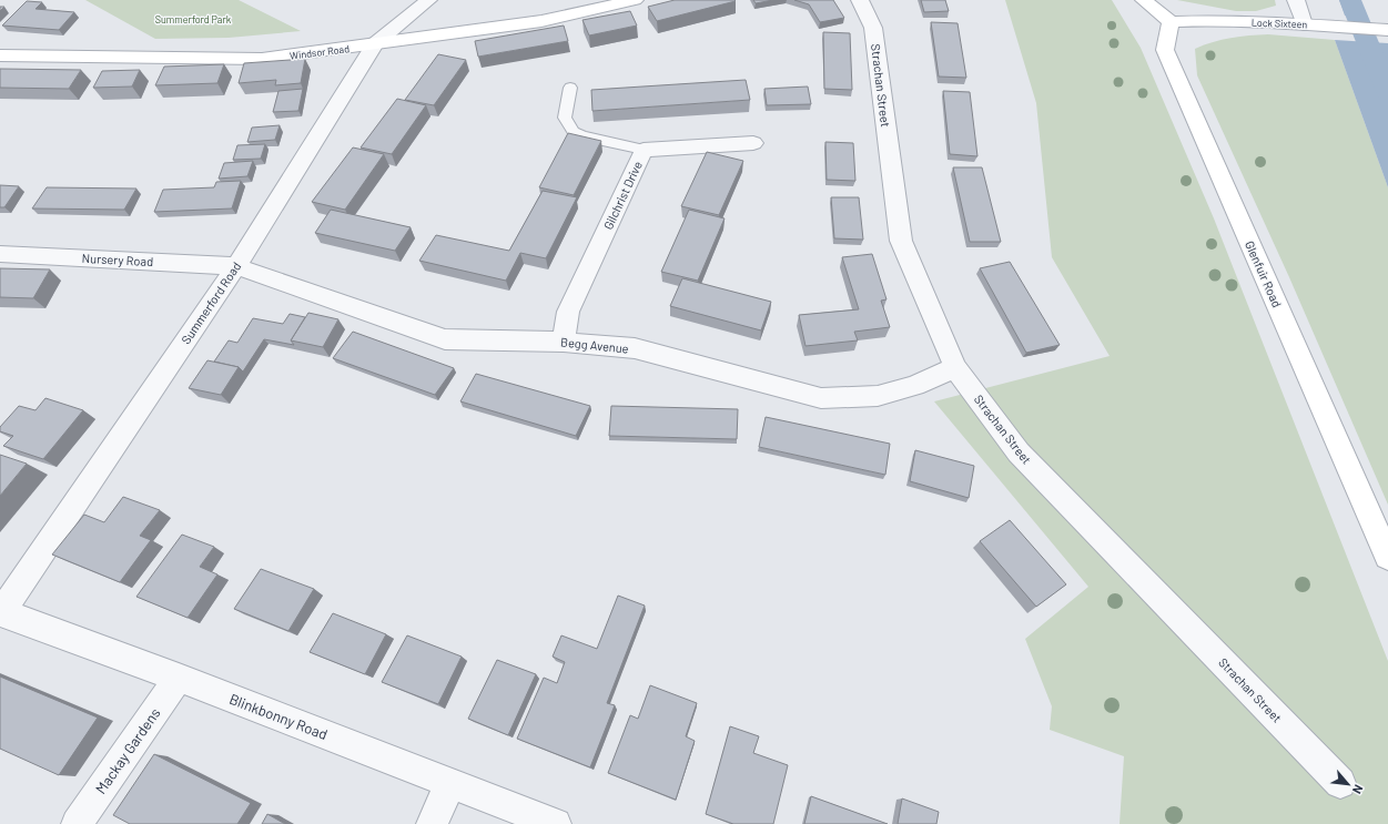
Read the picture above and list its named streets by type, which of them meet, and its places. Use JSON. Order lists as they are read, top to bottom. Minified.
{"streets":{"street":["Lock Sixteen","Windsor Road","Strachan Street","Gilchrist Drive","Nursery Road","Glenfuir Road","Summerford Road","Begg Avenue","Blinkbonny Road","Mackay Gardens"]},"crossings":[["Lock Sixteen","Glenfuir Road"],["Windsor Road","Summerford Road"],["Strachan Street","Begg Avenue"],["Gilchrist Drive","Begg Avenue"],["Nursery Road","Summerford Road"],["Nursery Road","Begg Avenue"],["Summerford Road","Begg Avenue"],["Summerford Road","Blinkbonny Road"],["Blinkbonny Road","Mackay Gardens"]],"parks":["Summerford Park"],"north":"bottom right"}
